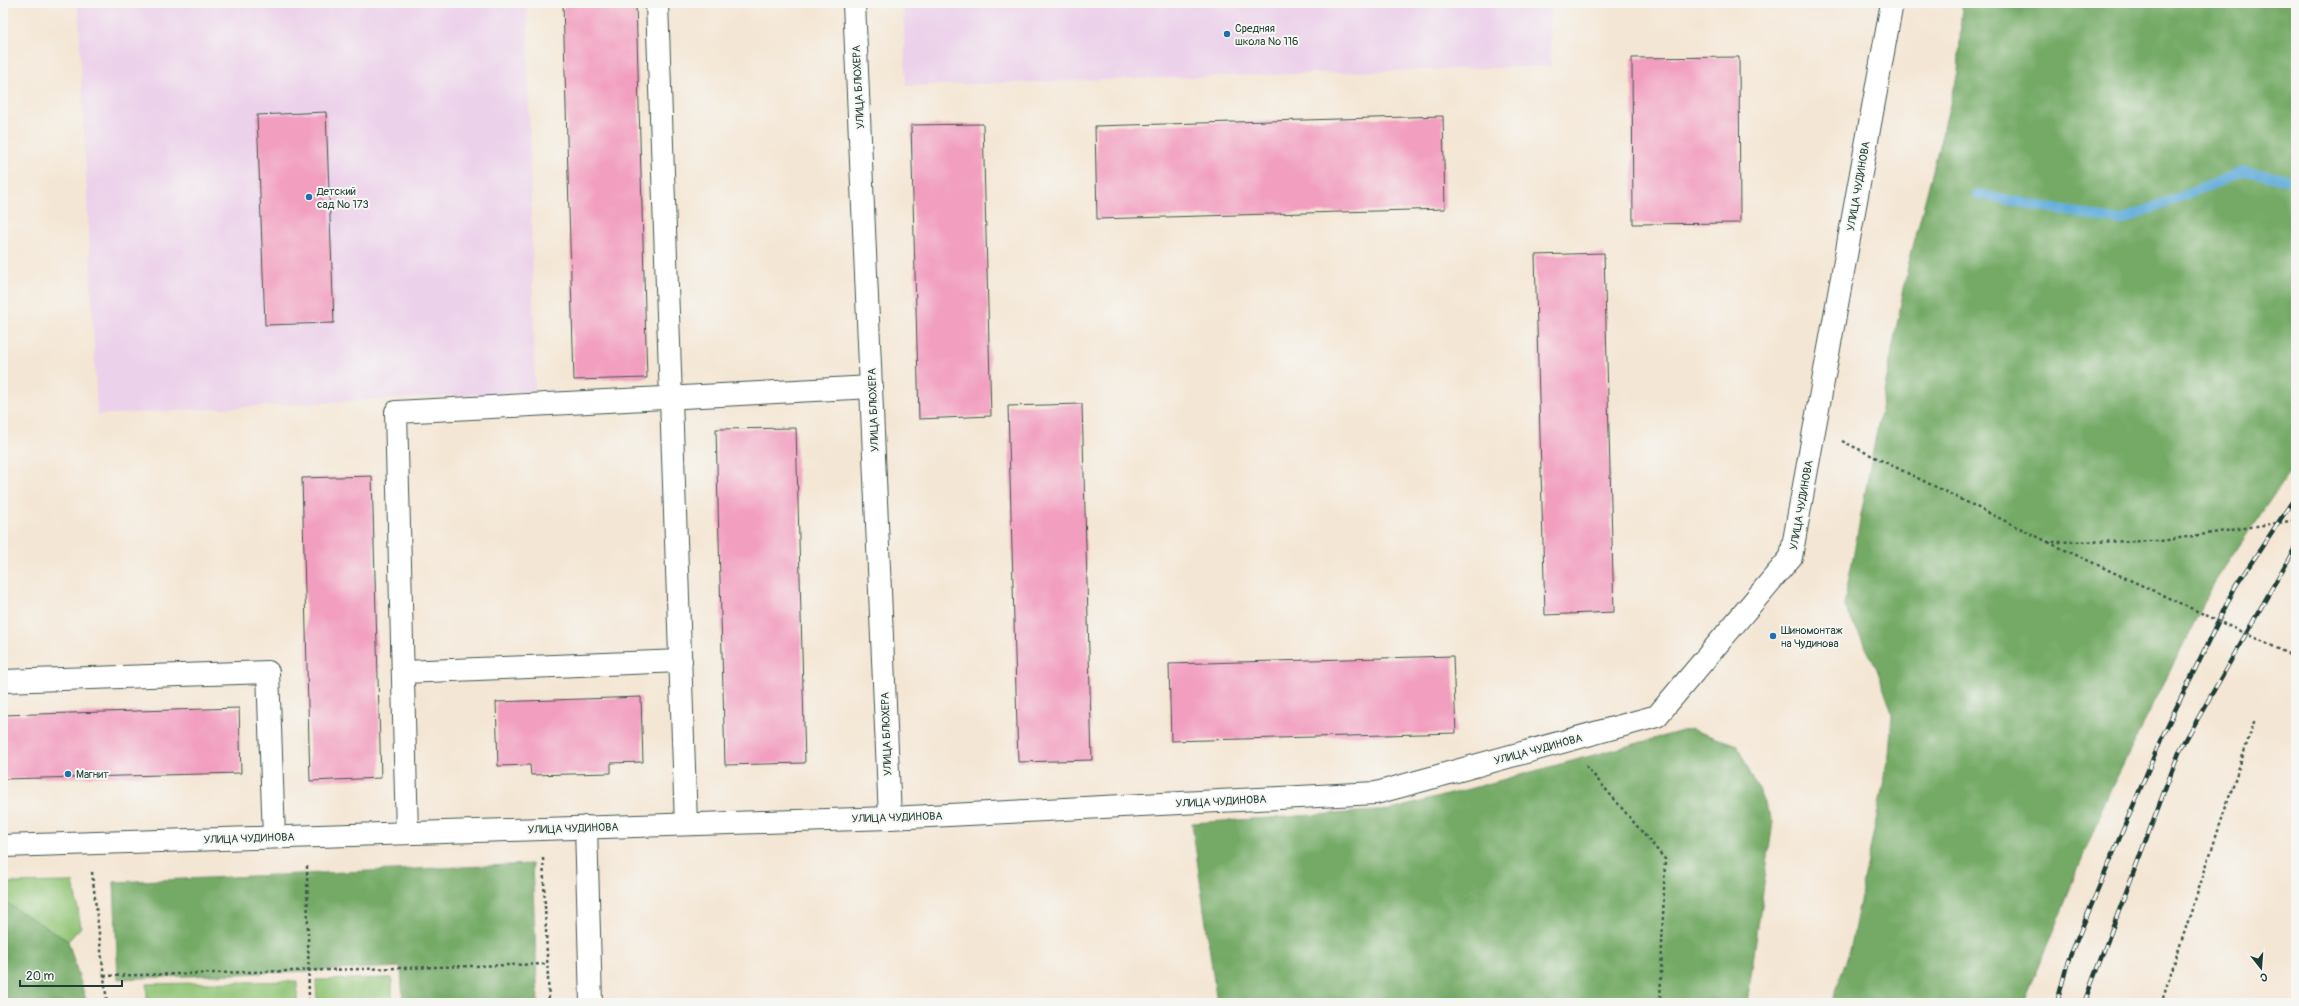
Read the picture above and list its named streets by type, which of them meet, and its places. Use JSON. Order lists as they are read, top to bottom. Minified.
{"streets":{"street":["УЛИЦА БЛЮХЕРА","УЛИЦА ЧУДИНОВА"]},"crossings":[["УЛИЦА БЛЮХЕРА","УЛИЦА ЧУДИНОВА"]],"places":["Средняя школа № 116","Детский сад № 173","Шиномонтаж на Чудинова","Магнит"],"scale_bar":"20 m","north":"bottom"}
